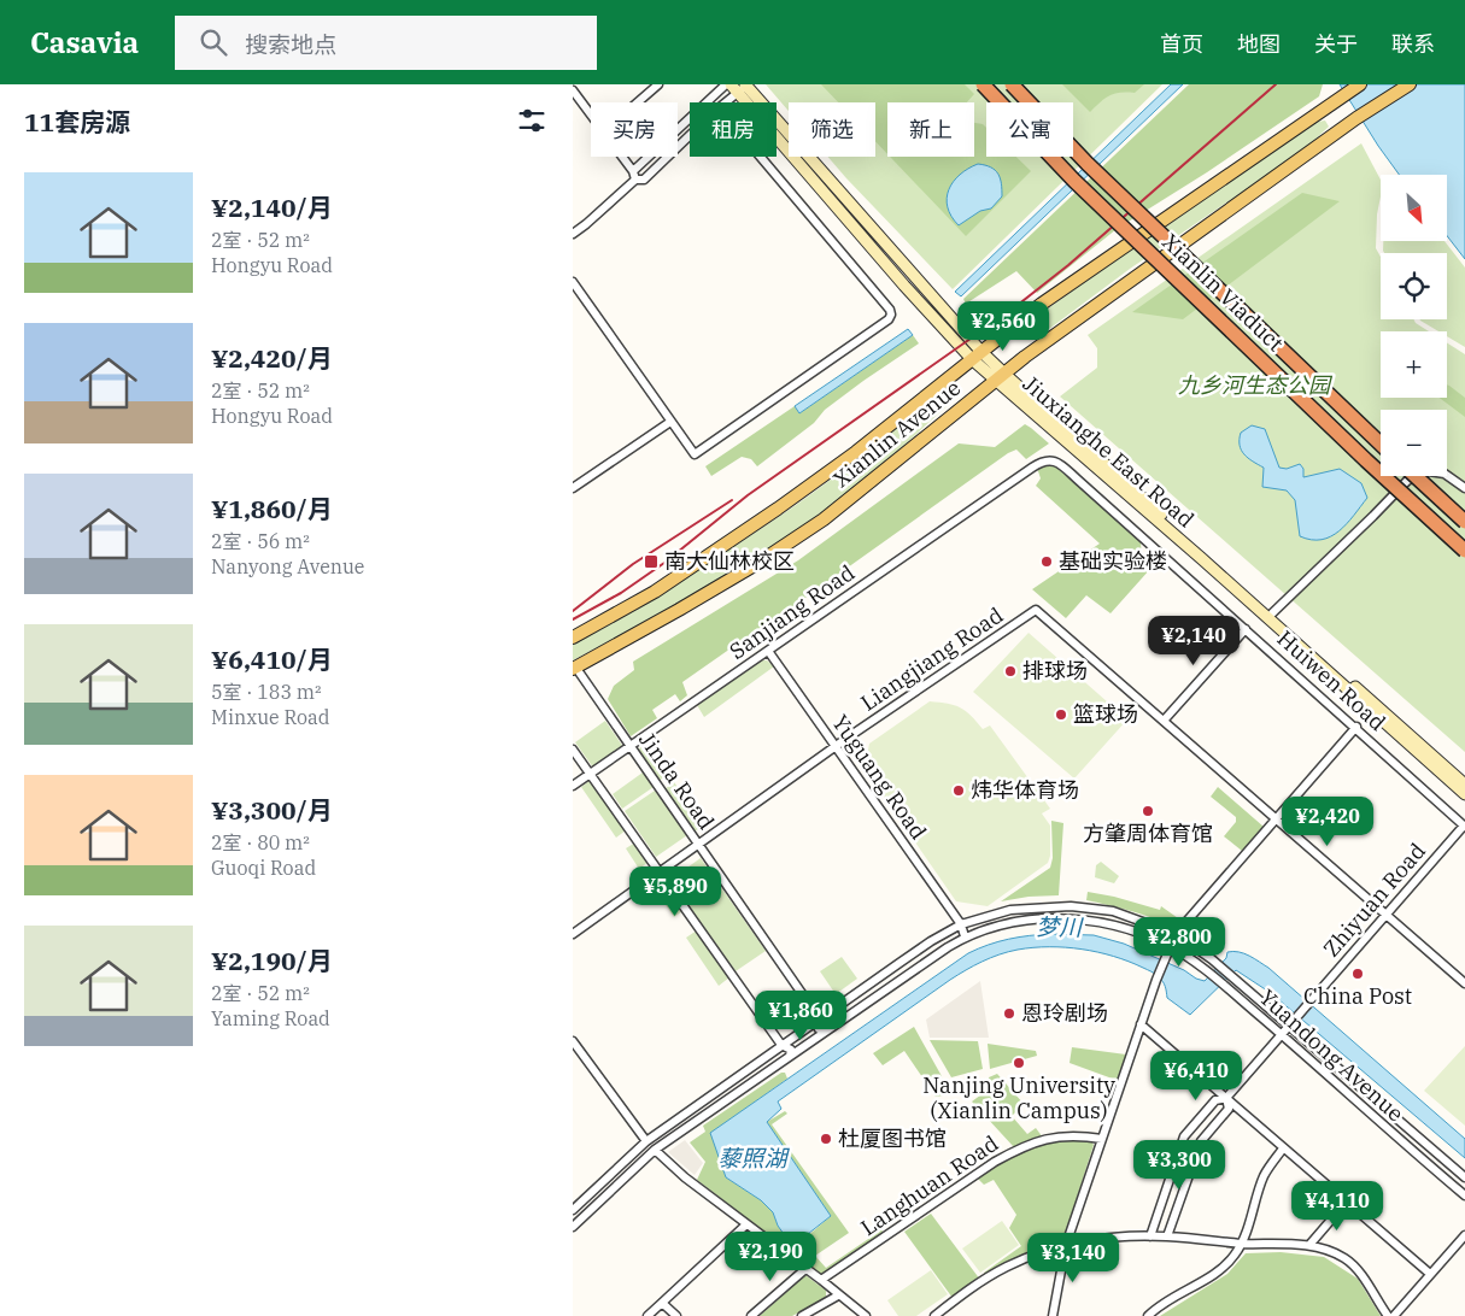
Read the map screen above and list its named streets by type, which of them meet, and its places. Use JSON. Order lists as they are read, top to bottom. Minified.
{"streets":{"highway":["Xianlin Viaduct"],"main road":["Xianlin Avenue","Jiuxianghe East Road"],"street":["Sanjiang Road","Liangjiang Road","Huiwen Road","Yuguang Road","Jinda Road","Zhiyuan Road","Yuandong Avenue","Langhuan Road"]},"crossings":[["Xianlin Avenue","Jiuxianghe East Road"],["Xianlin Avenue","Jinda Road"],["Sanjiang Road","Huiwen Road"],["Sanjiang Road","Yuguang Road"],["Sanjiang Road","Jinda Road"],["Liangjiang Road","Yuguang Road"],["Huiwen Road","Zhiyuan Road"],["Yuguang Road","Yuandong Avenue"],["Jinda Road","Yuandong Avenue"],["Zhiyuan Road","Yuandong Avenue"]],"water":["梦川","藜照湖"],"parks":["九乡河生态公园"],"places":{"transit":["南大仙林校区"],"other":["基础实验楼","排球场","篮球场","炜华体育场","方肇周体育馆","China Post","恩玲剧场","Nanjing University (Xianlin Campus)","杜厦图书馆"]},"north":"bottom right","page":{"header":"Casavia","search":"搜索地点","nav":["首页","地图","关于","联系"],"heading":"11套房源","chip":["买房","租房","筛选","新上","公寓"],"list":[{"name":"¥2,140/月","note":"2室 · 52 m² · Hongyu Road"},{"name":"¥2,420/月","note":"2室 · 52 m² · Hongyu Road"},{"name":"¥1,860/月","note":"2室 · 56 m² · Nanyong Avenue"},{"name":"¥6,410/月","note":"5室 · 183 m² · Minxue Road"},{"name":"¥3,300/月","note":"2室 · 80 m² · Guoqi Road"},{"name":"¥2,190/月","note":"2室 · 52 m² · Yaming Road"}],"map_buttons":["+","−"],"price":["¥2,560","¥2,140","¥2,420","¥5,890","¥2,800","¥1,860","¥6,410","¥3,300","¥4,110","¥2,190","¥3,140"]}}
